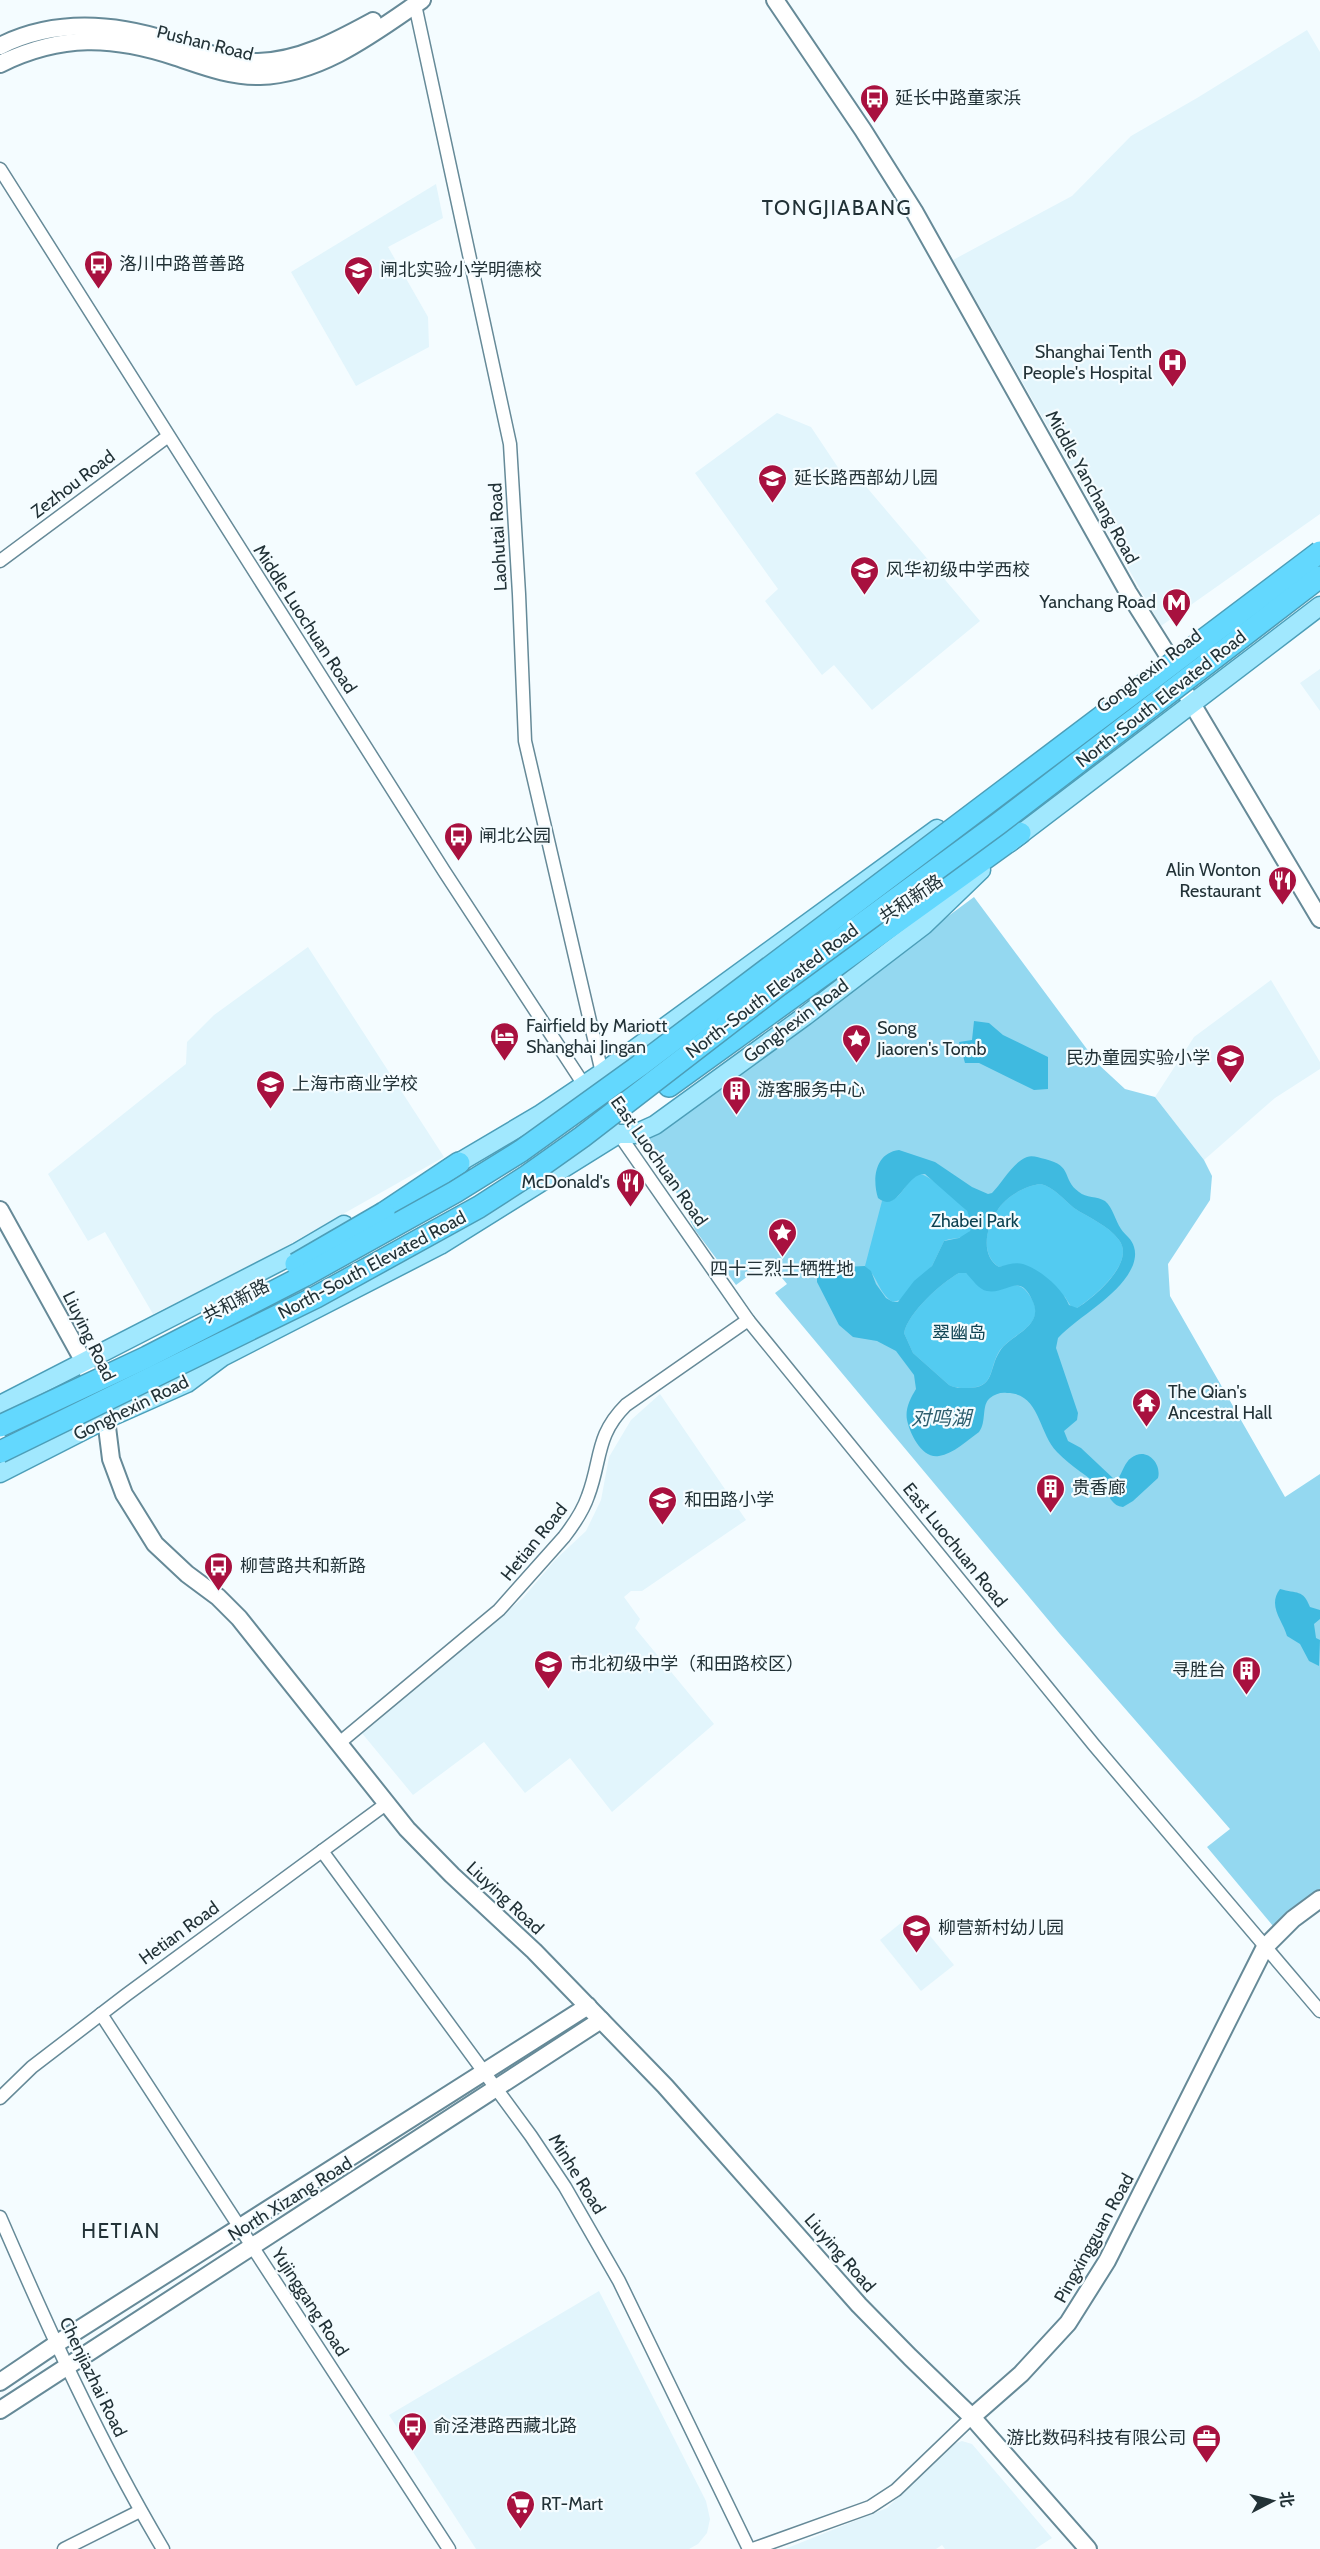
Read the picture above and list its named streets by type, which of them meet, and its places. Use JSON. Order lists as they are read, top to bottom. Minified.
{"streets":{"highway":["North-South Elevated Road"],"main road":["Pushan Road","Middle Yanchang Road","Gonghexin Road","共和新路","Liuying Road","North Xizang Road","Pingxingguan Road"],"street":["Zezhou Road","Laohutai Road","Middle Luochuan Road","East Luochuan Road","Hetian Road","Minhe Road","Yujinggang Road","Chenjiazhai Road"]},"crossings":[["Pushan Road","Laohutai Road"],["Zezhou Road","Middle Luochuan Road"],["Middle Yanchang Road","Gonghexin Road"],["Laohutai Road","Gonghexin Road"],["Middle Luochuan Road","Gonghexin Road"],["Middle Luochuan Road","East Luochuan Road"],["Gonghexin Road","共和新路"],["Gonghexin Road","East Luochuan Road"],["Gonghexin Road","Liuying Road"],["共和新路","East Luochuan Road"],["共和新路","Liuying Road"],["East Luochuan Road","Hetian Road"],["East Luochuan Road","Pingxingguan Road"],["Liuying Road","Hetian Road"],["Liuying Road","North Xizang Road"],["Liuying Road","Pingxingguan Road"],["Hetian Road","Minhe Road"],["Hetian Road","Yujinggang Road"],["Minhe Road","North Xizang Road"],["Minhe Road","Pingxingguan Road"],["North Xizang Road","Yujinggang Road"],["North Xizang Road","Chenjiazhai Road"]],"districts":["TONGJIABANG","HETIAN"],"water":["对鸣湖"],"parks":["Zhabei Park","翠幽岛"],"places":{"bus stop":["延长中路童家浜","洛川中路普善路","闸北公园","柳营路共和新路","俞泾港路西藏北路"],"school or university":["闸北实验小学明德校","延长路西部幼儿园","风华初级中学西校","民办童园实验小学","上海市商业学校","和田路小学","市北初级中学（和田路校区）","柳营新村幼儿园"],"hospital":["Shanghai Tenth People's Hospital"],"metro station":["Yanchang Road"],"restaurant":["Alin Wonton Restaurant","McDonald's"],"hotel":["Fairfield by Mariott Shanghai Jingan"],"place":["Song Jiaoren's Tomb","四十三烈士牺牲地"],"building":["游客服务中心","贵香廊","寻胜台"],"temple":["The Qian's Ancestral Hall"],"office":["游比数码科技有限公司"],"supermarket":["RT-Mart"]},"north":"right"}
